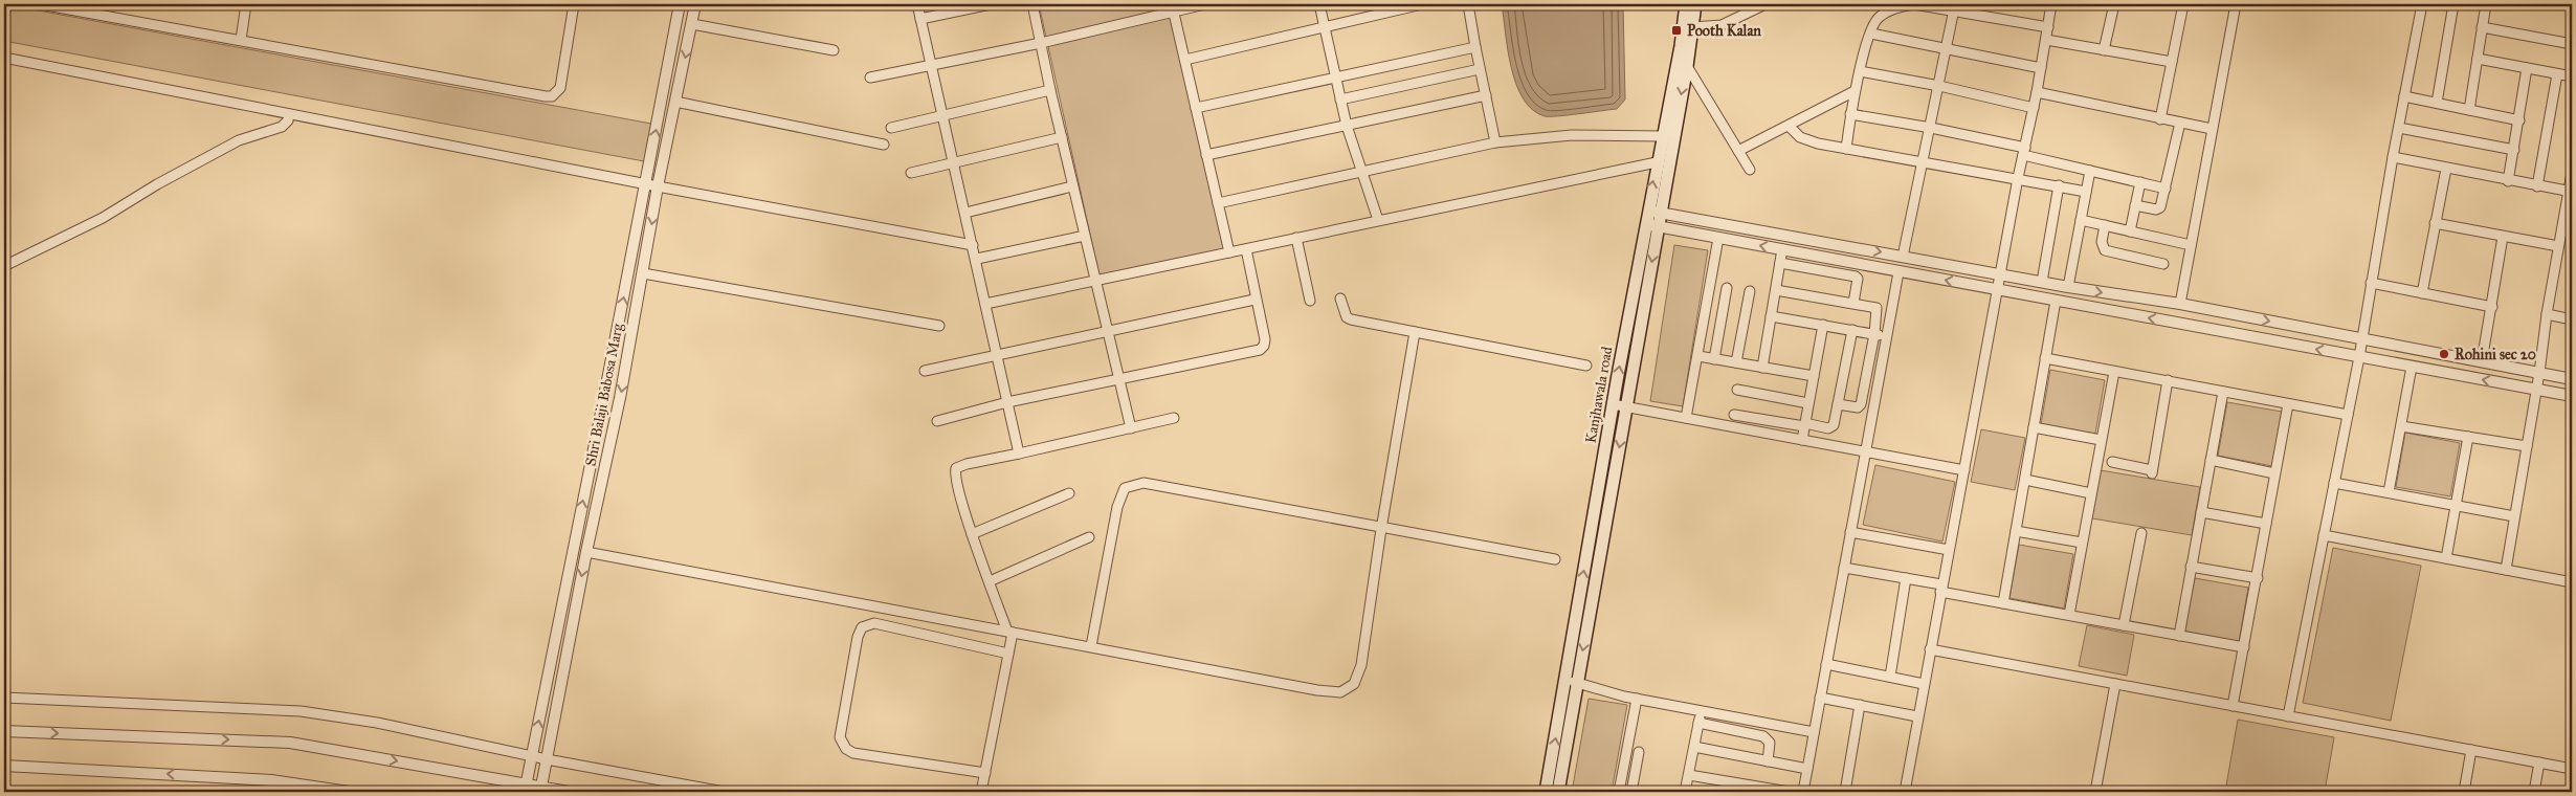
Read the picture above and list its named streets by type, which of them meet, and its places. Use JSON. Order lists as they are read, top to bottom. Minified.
{"streets":{"main road":["Kanjhawala road"],"street":["Shri Balaji Babosa Marg"]},"places":{"transit":["Pooth Kalan"],"other":["Rohini sec 20"]}}
